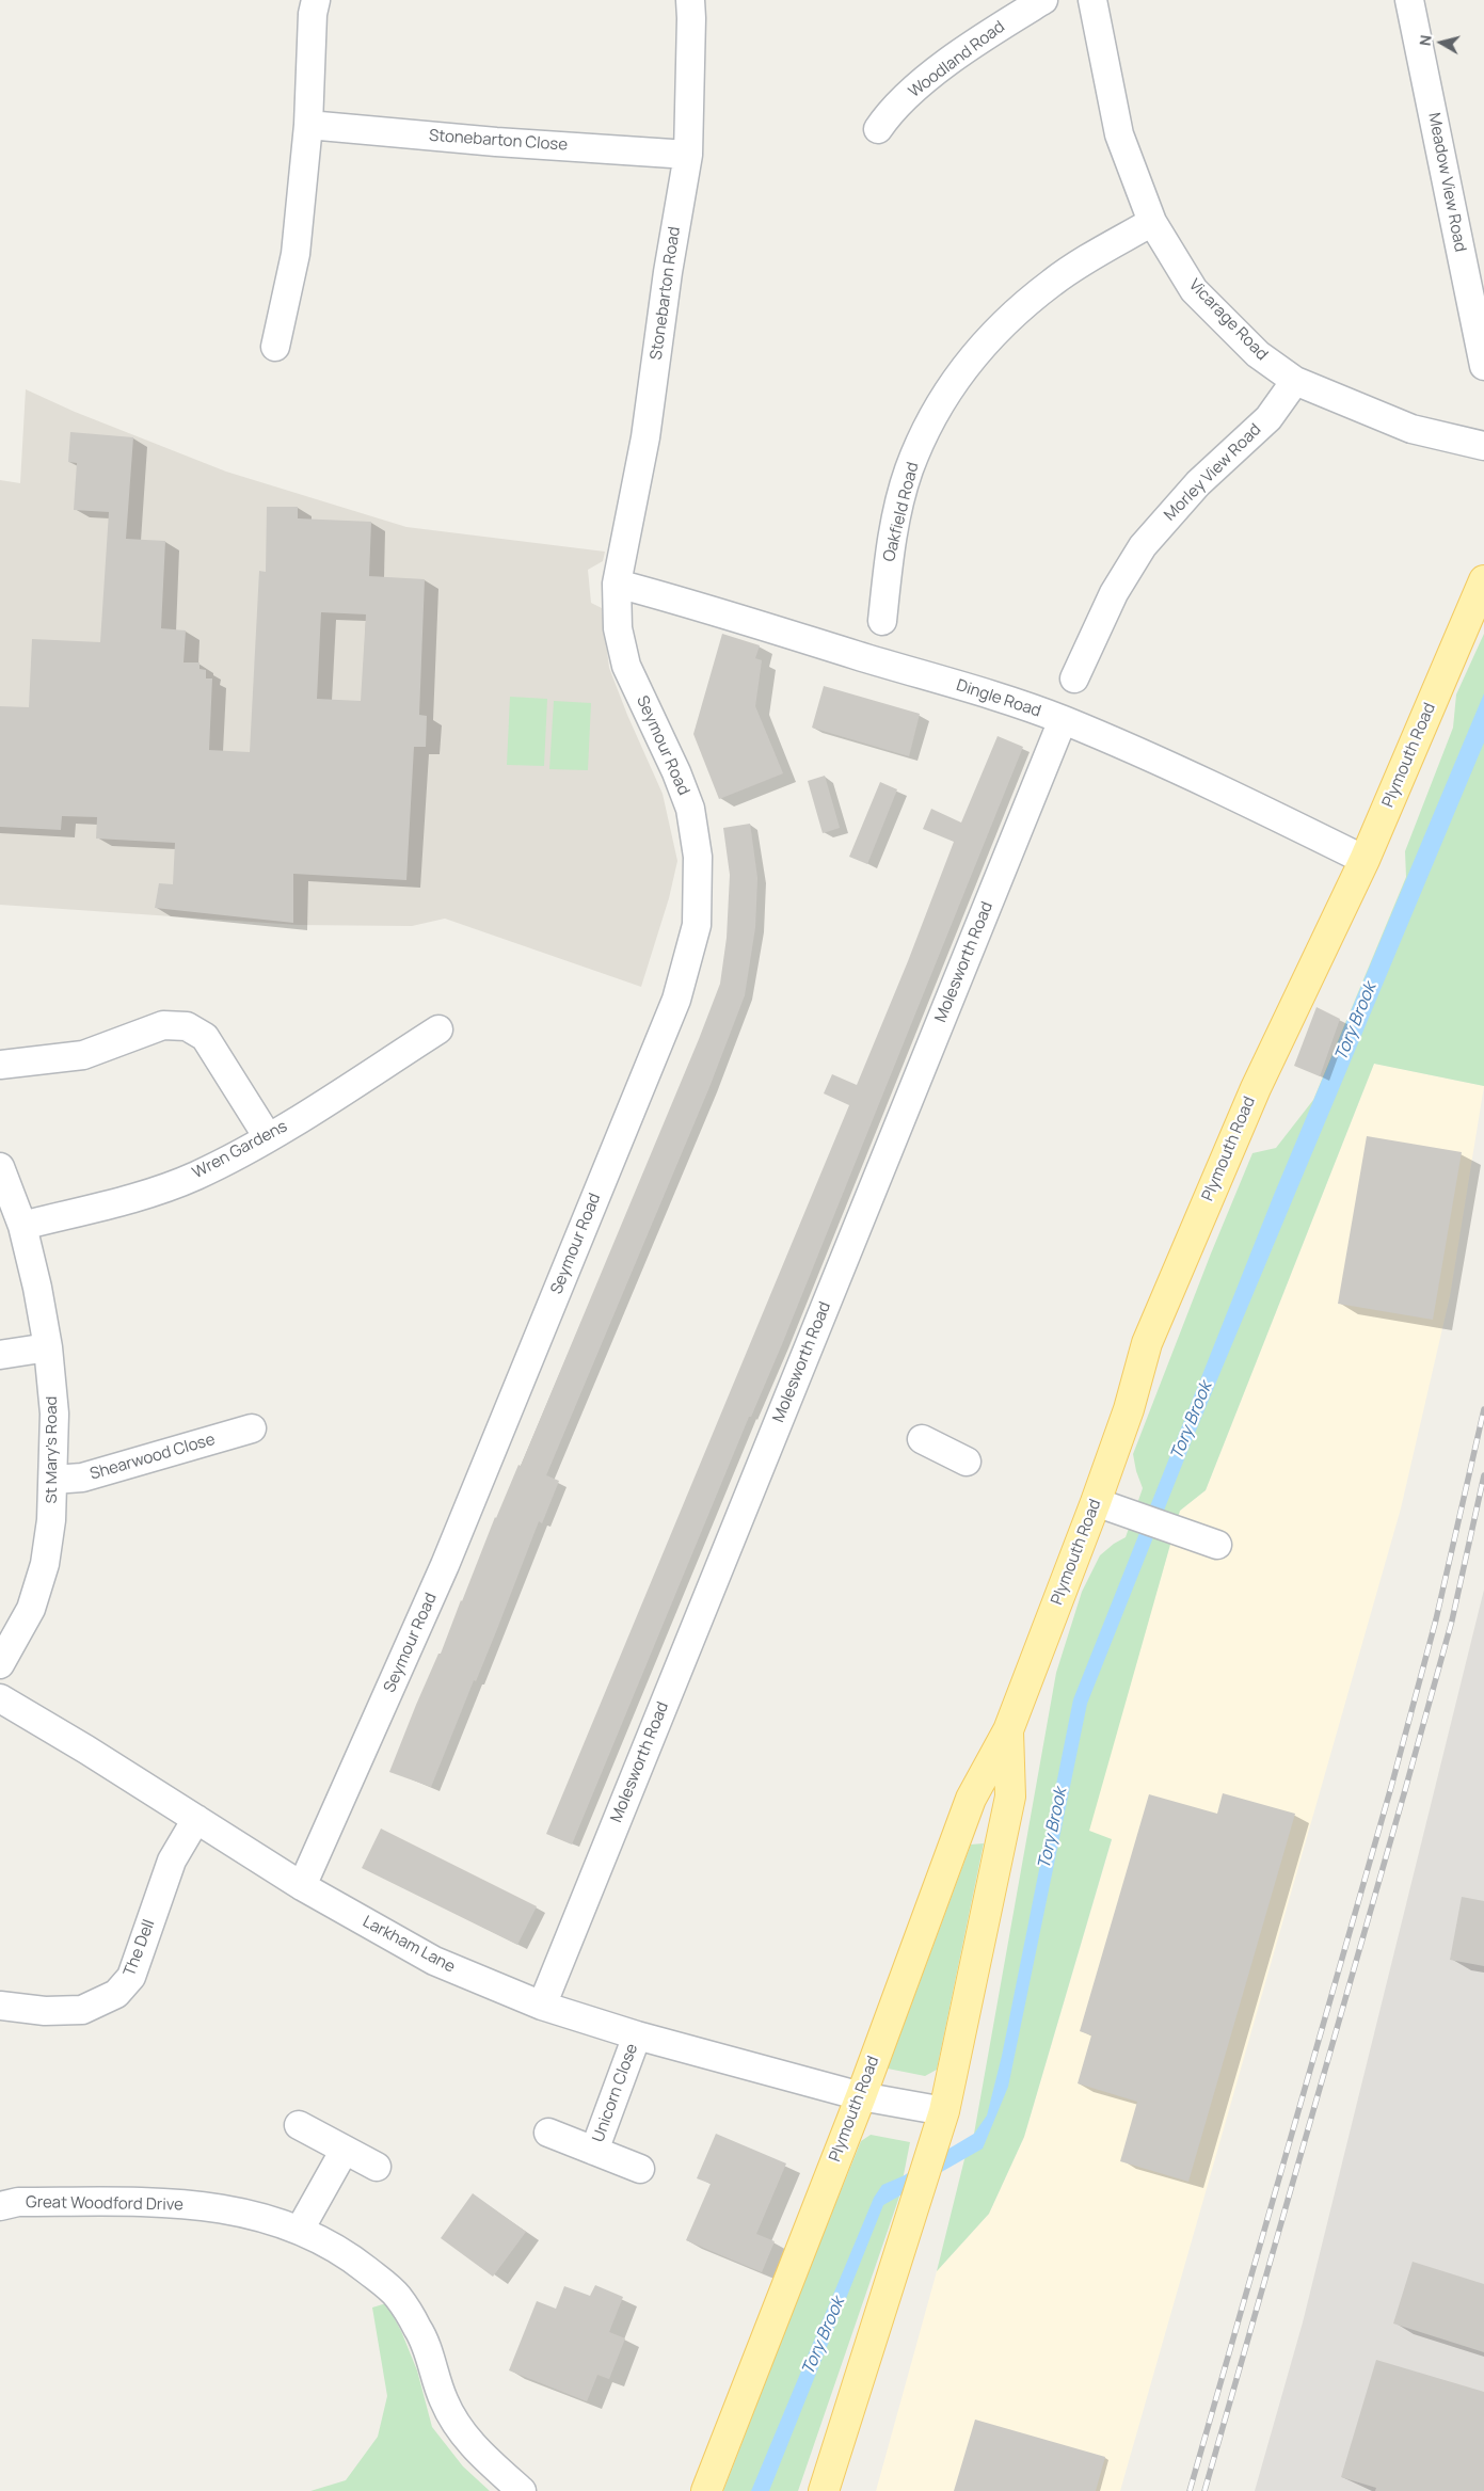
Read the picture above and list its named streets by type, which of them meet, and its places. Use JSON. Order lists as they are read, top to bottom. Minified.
{"streets":{"main road":["Plymouth Road"],"street":["Woodland Road","Stonebarton Close","Meadow View Road","Stonebarton Road","Vicarage Road","Morley View Road","Oakfield Road","Dingle Road","Seymour Road","Molesworth Road","Wren Gardens","St Mary's Road","Shearwood Close","Larkham Lane","The Dell","Unicorn Close","Great Woodford Drive"]},"crossings":[["Stonebarton Close","Stonebarton Road"],["Stonebarton Road","Dingle Road"],["Stonebarton Road","Seymour Road"],["Vicarage Road","Morley View Road"],["Vicarage Road","Oakfield Road"],["Dingle Road","Seymour Road"],["Dingle Road","Plymouth Road"],["Dingle Road","Molesworth Road"],["Seymour Road","Larkham Lane"],["Plymouth Road","Larkham Lane"],["Molesworth Road","Larkham Lane"],["Wren Gardens","St Mary's Road"],["St Mary's Road","Shearwood Close"],["Larkham Lane","The Dell"],["Larkham Lane","Unicorn Close"]],"water":["Tory Brook"],"north":"left"}
